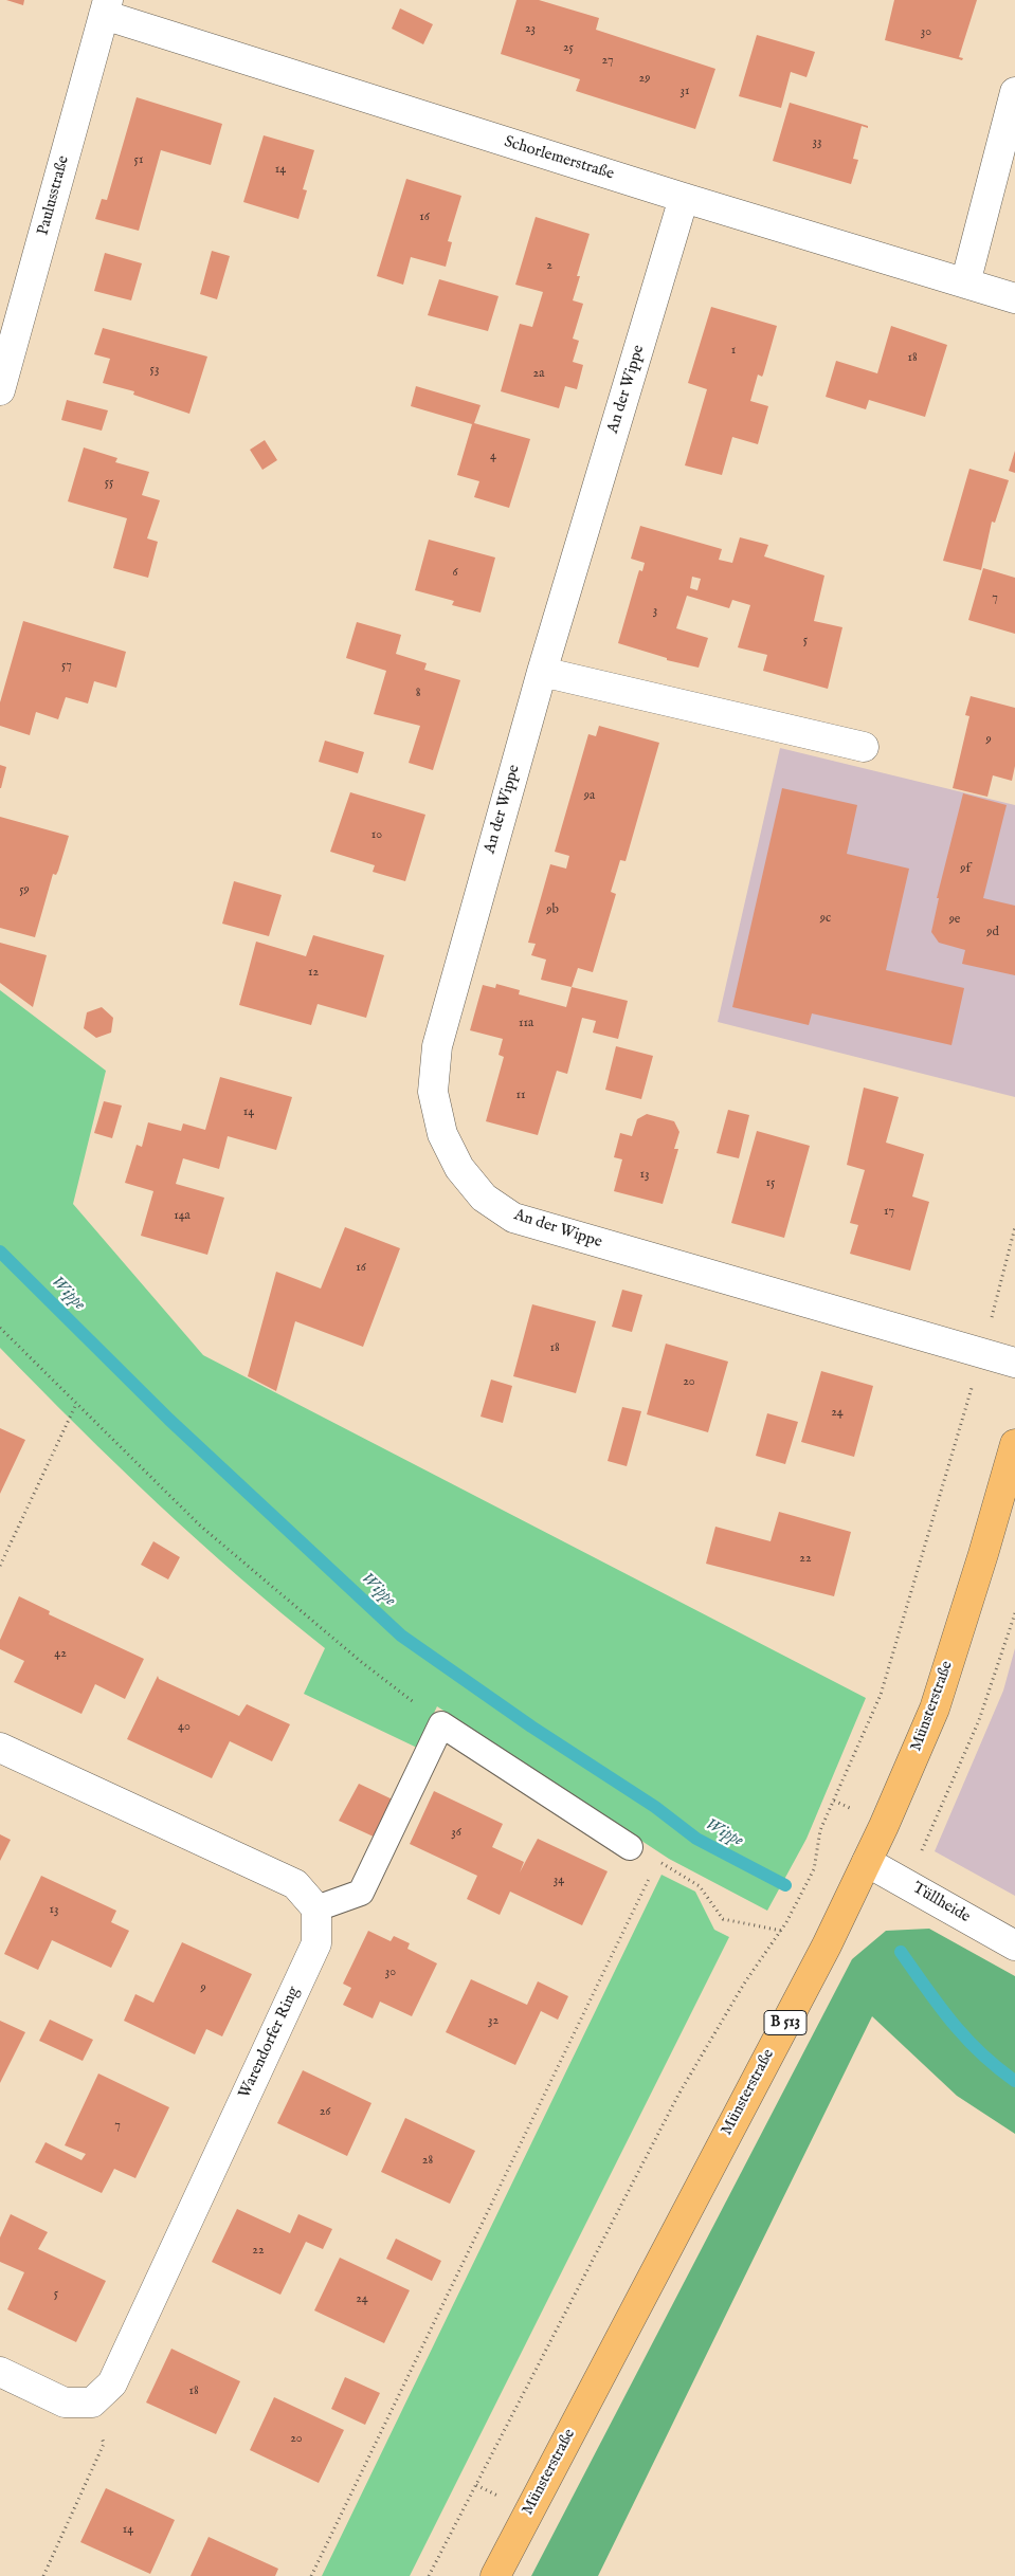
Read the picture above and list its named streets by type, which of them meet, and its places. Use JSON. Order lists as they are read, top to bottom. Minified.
{"streets":{"main road":["Münsterstraße","B 513"],"street":["Schorlemerstraße","Paulusstraße","An der Wippe","Tüllheide","Warendorfer Ring"]},"crossings":[["Schorlemerstraße","Paulusstraße"],["Schorlemerstraße","An der Wippe"],["Münsterstraße","Tüllheide"]],"water":["Wippe"],"house_numbers":["23","30","25","27","29","31","33","51","14","16","2","1","18","53","2a","4","55","6","7","3","5","57","8","9","9a","10","9f","59","9b","9c","9e","9d","12","11a","11","14","13","15","17","14a","16","18","20","24","22","42","40","36","34","13","30","9","32","26","7","28","22","5","24","18","20","14"]}
